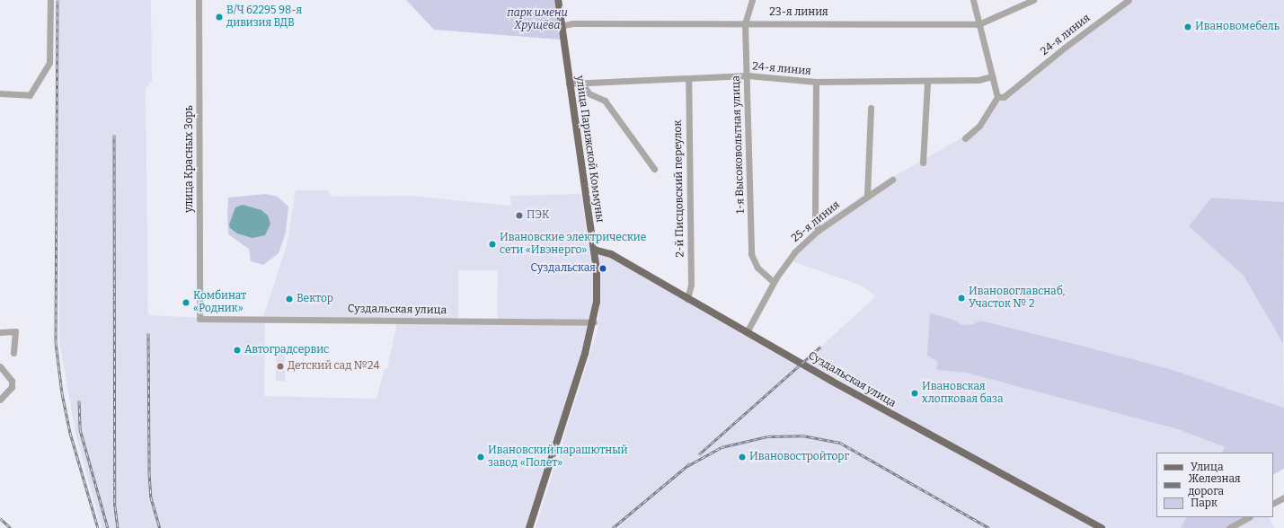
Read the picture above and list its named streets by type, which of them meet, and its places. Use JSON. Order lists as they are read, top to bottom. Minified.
{"streets":{"main road":["улица Парижской Коммуны","Суздальская улица"],"street":["23-я линия","24-я линия","1-я Высоковольтная улица","улица Красных Зорь","2-й Писцовский переулок","25-я линия"]},"crossings":[["23-я линия","1-я Высоковольтная улица"],["23-я линия","улица Парижской Коммуны"],["24-я линия","1-я Высоковольтная улица"],["24-я линия","улица Парижской Коммуны"],["24-я линия","2-й Писцовский переулок"],["1-я Высоковольтная улица","25-я линия"],["улица Парижской Коммуны","Суздальская улица"],["улица Красных Зорь","Суздальская улица"],["2-й Писцовский переулок","Суздальская улица"],["25-я линия","Суздальская улица"]],"parks":["парк имени Хрущёва"],"places":["В/Ч 62295 98-я дивизия ВДВ","Ивановомебель","ПЭК","Ивановские электрические сети «Ивэнерго»","Суздальская","Ивановоглавснаб, Участок № 2","Вектор","Комбинат «Родник»","Автоградсервис","Детский сад №24","Ивановская хлопковая база","Ивановский парашютный завод «Полет»","Ивановостройторг"],"legend":["Улица","Железная дорога","Парк"]}
